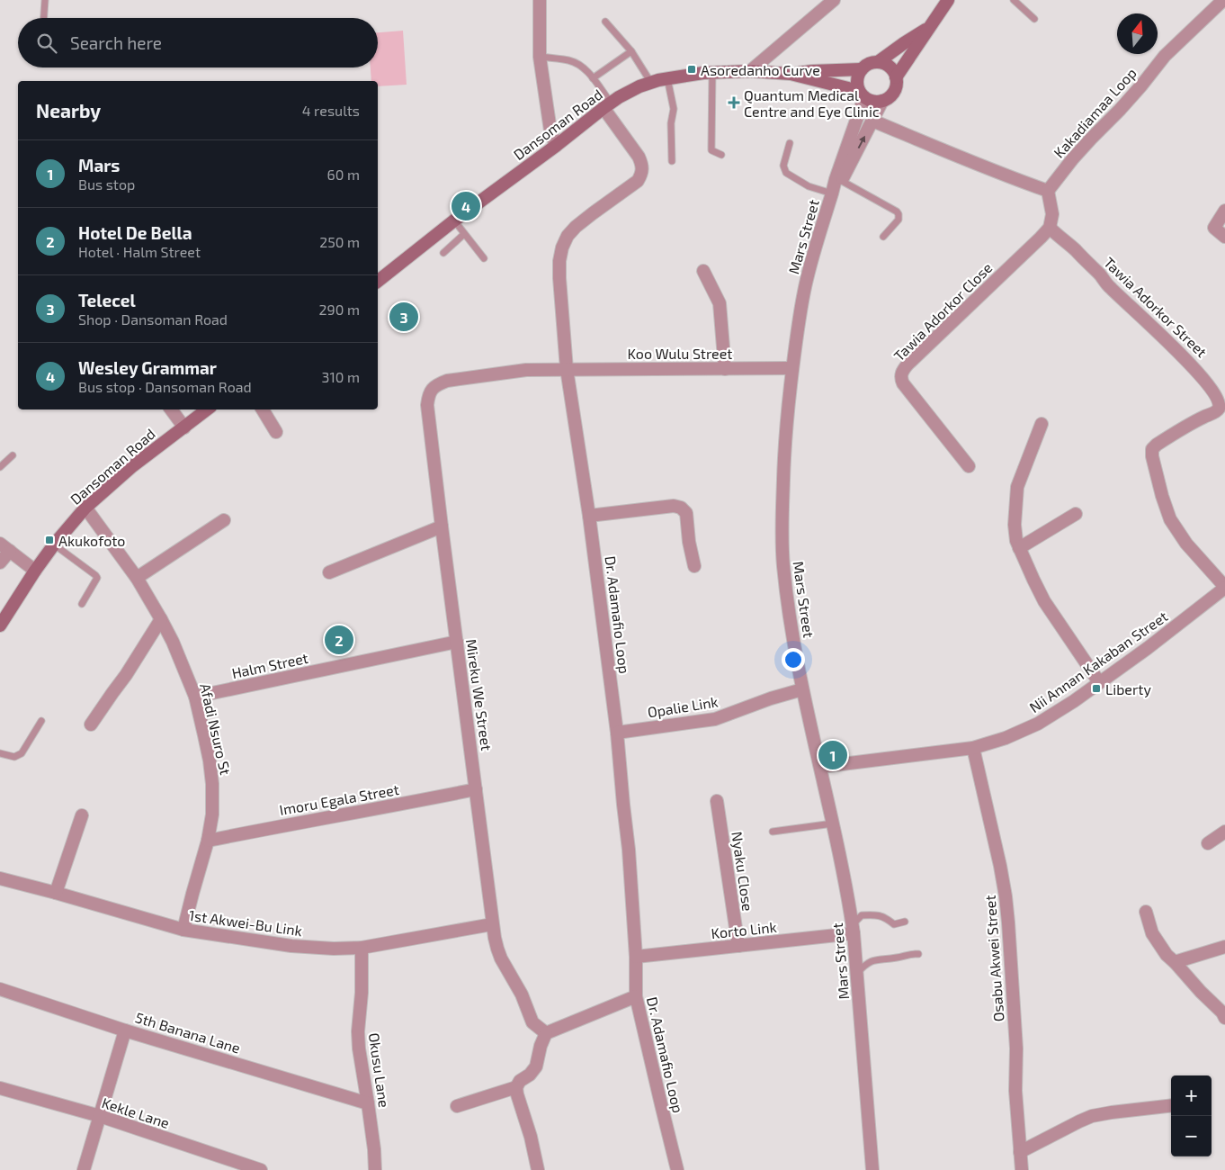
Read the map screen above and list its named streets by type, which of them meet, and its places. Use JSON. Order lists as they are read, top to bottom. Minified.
{"streets":{"main road":["Dansoman Road"],"street":["Kakadiamaa Loop","Mars Street","Tawia Adorkor Street","Tawia Adorkor Close","Koo Wulu Street","Dr. Adamafio Loop","Nii Annan Kakaban Street","Halm Street","Mireku We Street","Opalie Link","Afadi Nsuro St","Imoru Egala Street","Nyaku Close","1st Akwei-Bu Link","Korto Link","Osabu Akwei Street","5th Banana Lane","Okusu Lane","Kekle Lane"]},"crossings":[["Dansoman Road","Mars Street"],["Dansoman Road","Dr. Adamafio Loop"],["Dansoman Road","Afadi Nsuro St"],["Mars Street","Koo Wulu Street"],["Mars Street","Nii Annan Kakaban Street"],["Mars Street","Opalie Link"],["Mars Street","Korto Link"],["Tawia Adorkor Street","Tawia Adorkor Close"],["Tawia Adorkor Street","Nii Annan Kakaban Street"],["Koo Wulu Street","Dr. Adamafio Loop"],["Koo Wulu Street","Mireku We Street"],["Dr. Adamafio Loop","Mireku We Street"],["Dr. Adamafio Loop","Opalie Link"],["Dr. Adamafio Loop","Korto Link"],["Nii Annan Kakaban Street","Osabu Akwei Street"],["Halm Street","Mireku We Street"],["Halm Street","Afadi Nsuro St"],["Mireku We Street","Imoru Egala Street"],["Mireku We Street","1st Akwei-Bu Link"],["Afadi Nsuro St","Imoru Egala Street"],["Afadi Nsuro St","1st Akwei-Bu Link"],["Nyaku Close","Korto Link"],["1st Akwei-Bu Link","Okusu Lane"],["5th Banana Lane","Okusu Lane"]],"places":{"transit":["Asoredanho Curve","Akukofoto","Liberty"],"health":["Quantum Medical Centre and Eye Clinic"]},"north":"top","page":{"search":"Search here","heading":["Nearby","4 results"],"list":[{"mark":"1","name":"Mars","note":"Bus stop","value":"60 m"},{"mark":"2","name":"Hotel De Bella","note":"Hotel · Halm Street","value":"250 m"},{"mark":"3","name":"Telecel","note":"Shop · Dansoman Road","value":"290 m"},{"mark":"4","name":"Wesley Grammar","note":"Bus stop · Dansoman Road","value":"310 m"}],"pins":["4","3","2","1"],"map_buttons":["+","−"]}}
